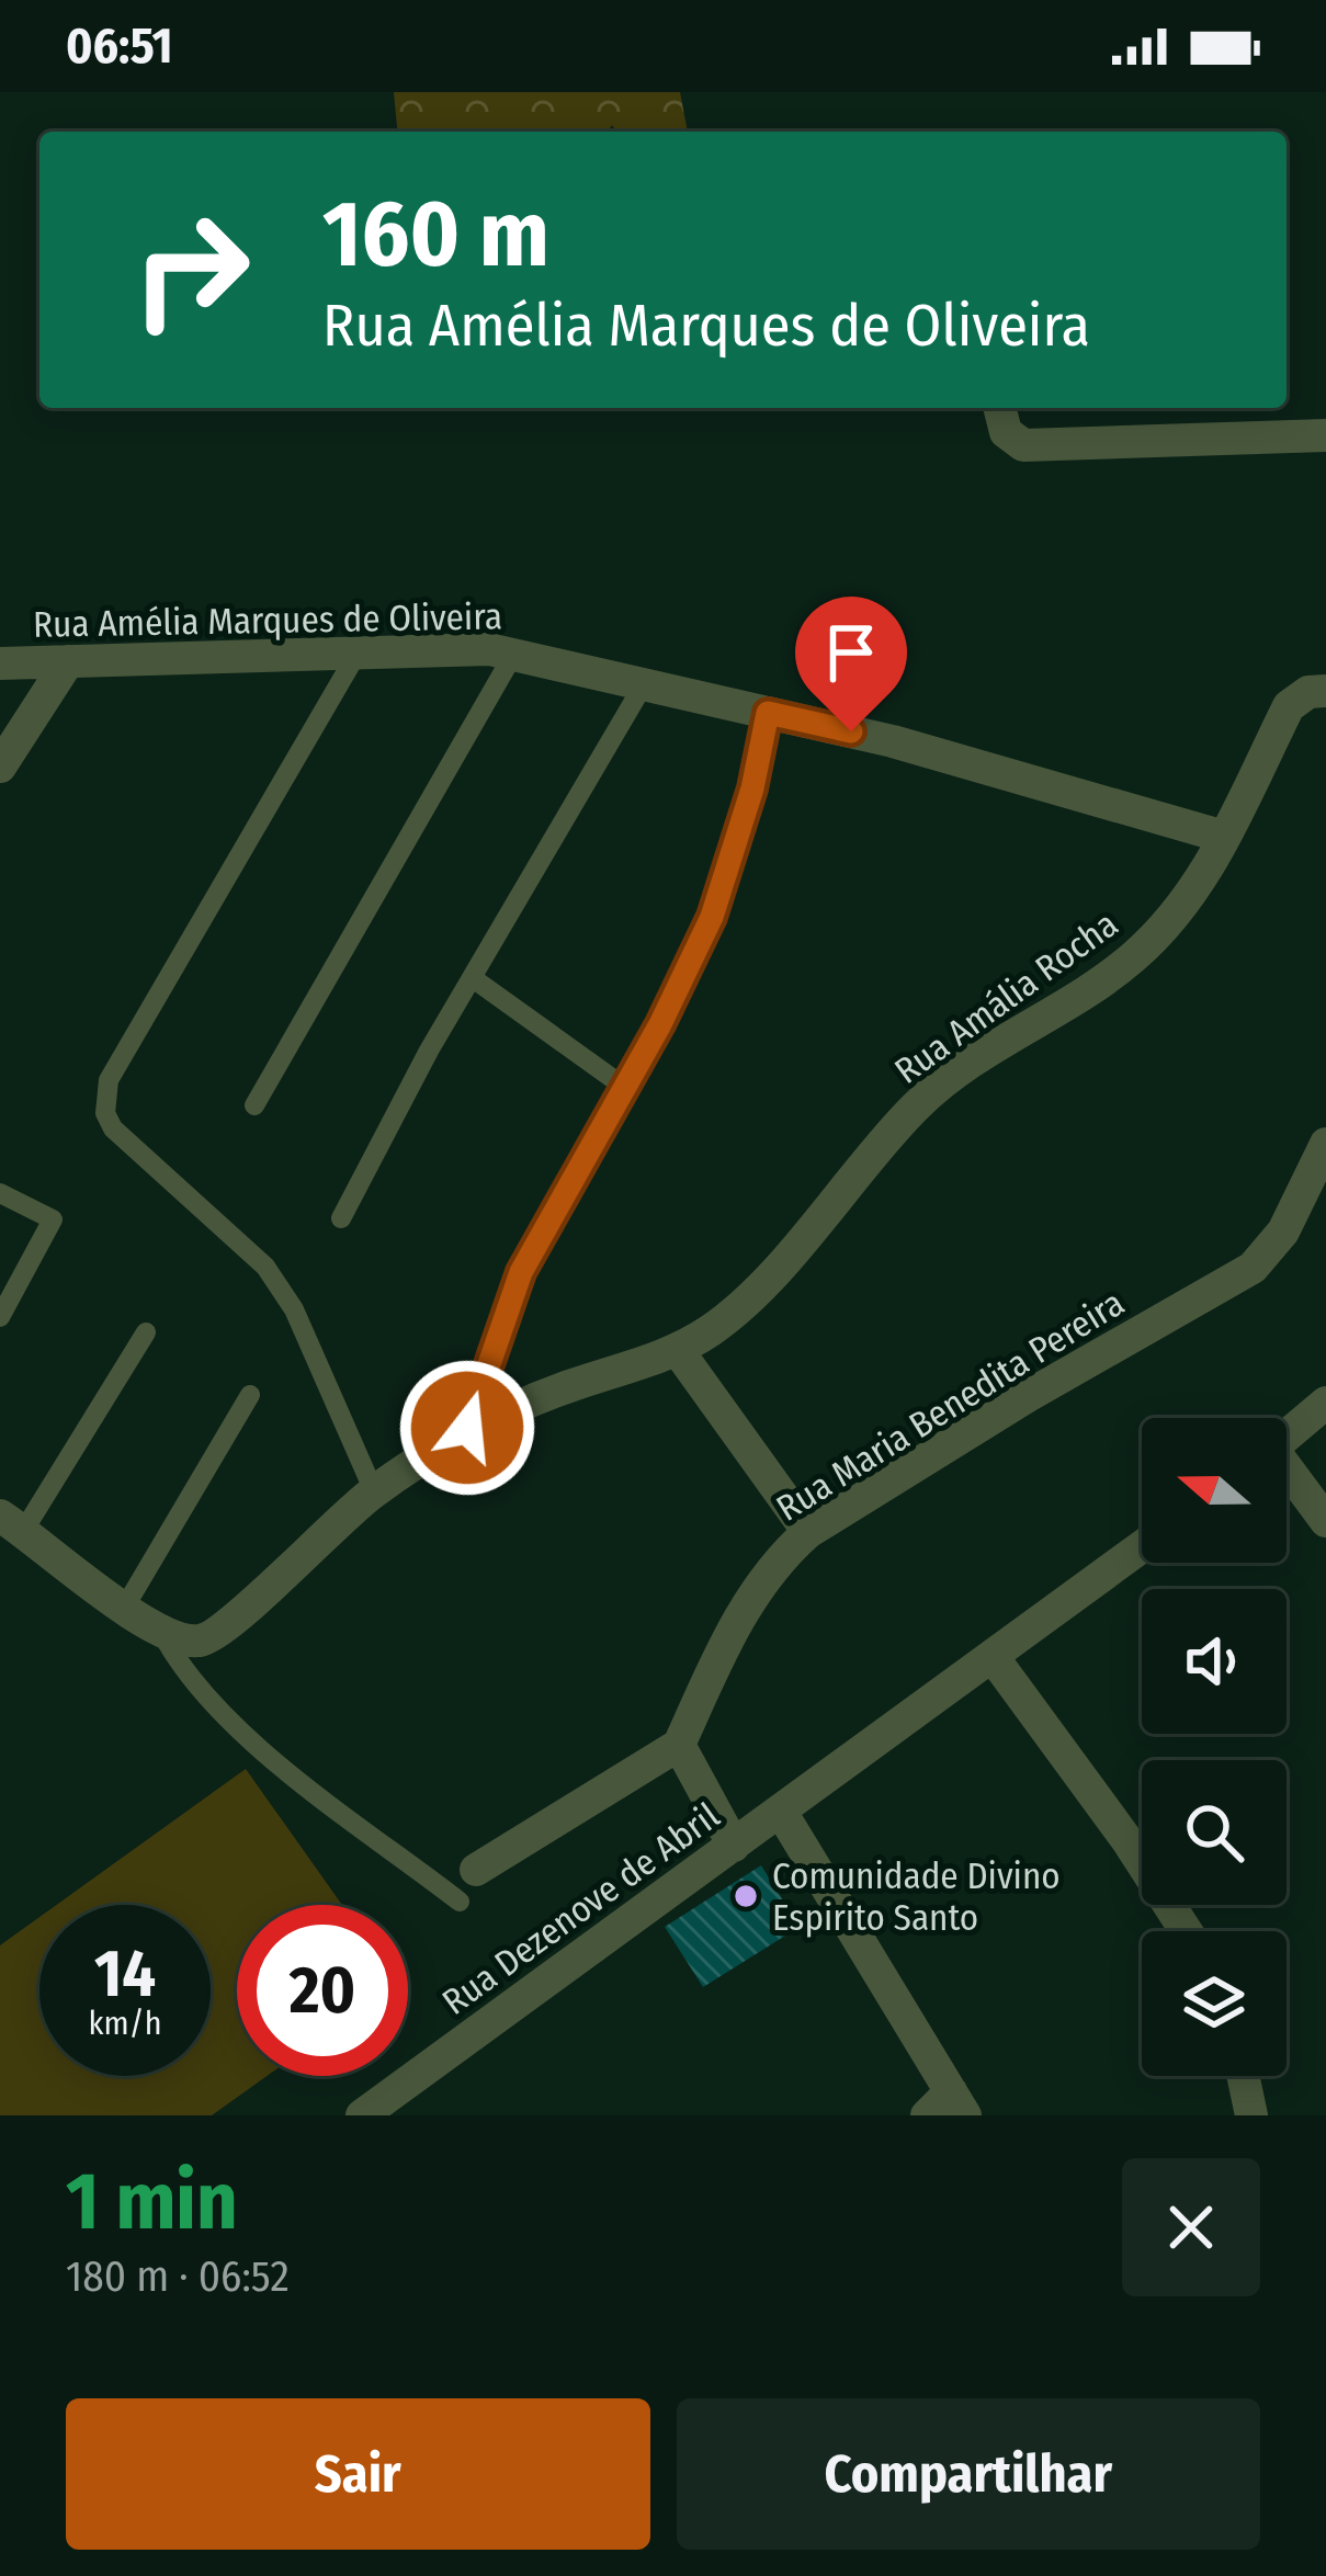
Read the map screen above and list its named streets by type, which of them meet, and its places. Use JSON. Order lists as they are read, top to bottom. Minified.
{"streets":{"street":["Rua Amélia Marques de Oliveira","Rua Amália Rocha","Rua Maria Benedita Pereira","Rua Dezenove de Abril"]},"crossings":[["Rua Amélia Marques de Oliveira","Rua Amália Rocha"]],"places":["Comunidade Divino Espirito Santo"],"north":"left","page":{"status":"06:51","turn":["160 m","Rua Amélia Marques de Oliveira"],"speed":"14 km/h","limit":"20","heading":["1 min","180 m · 06:52"],"buttons":["Sair","Compartilhar"]}}
